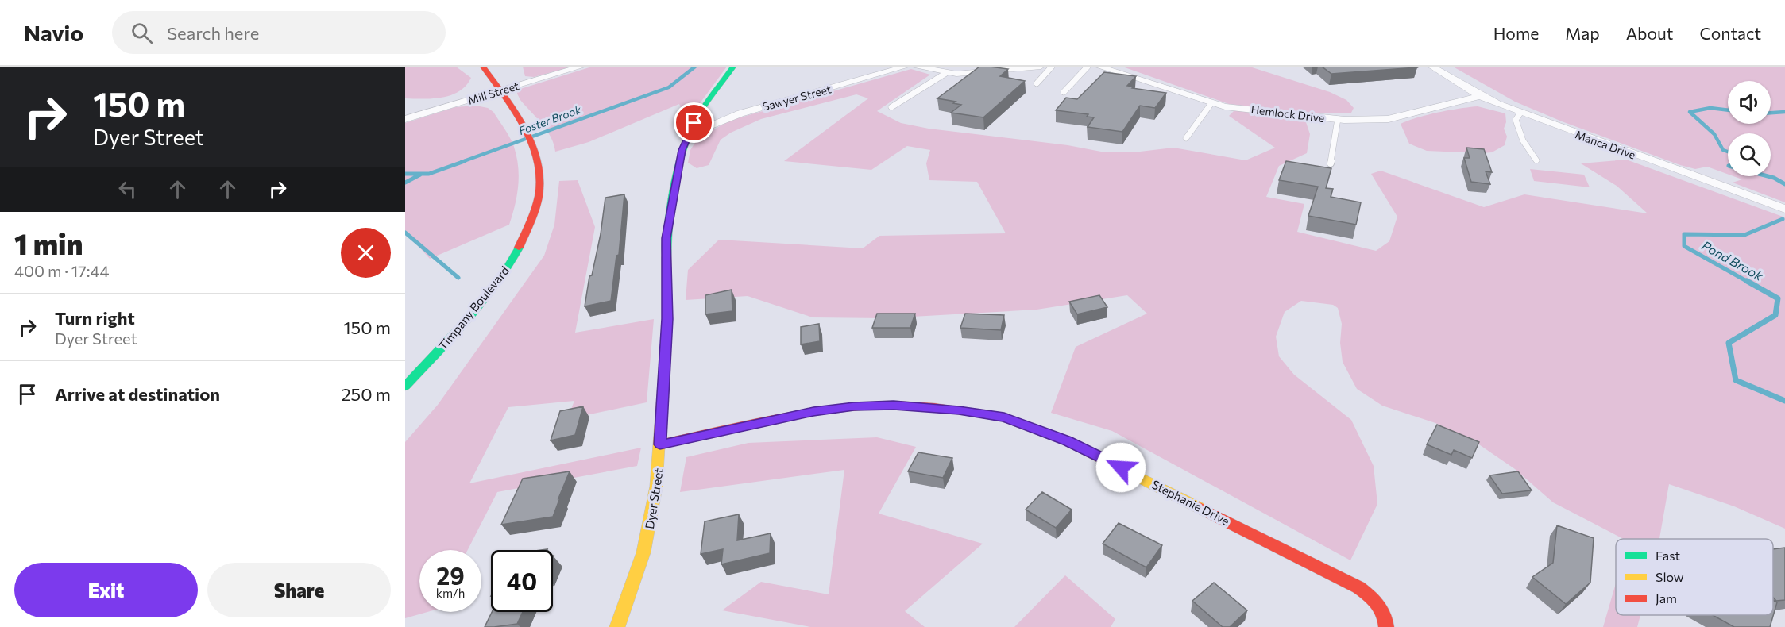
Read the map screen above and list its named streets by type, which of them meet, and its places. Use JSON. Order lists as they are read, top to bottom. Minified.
{"streets":{"street":["Mill Street","Sawyer Street","Hemlock Drive","Manca Drive","Timpany Boulevard","Dyer Street","Stephanie Drive"]},"crossings":[["Mill Street","Timpany Boulevard"],["Sawyer Street","Dyer Street"],["Hemlock Drive","Manca Drive"],["Dyer Street","Stephanie Drive"]],"water":["Foster Brook","Pond Brook"],"legend":["Fast","Slow","Jam"],"page":{"header":"Navio","search":"Search here","nav":["Home","Map","About","Contact"],"turn":["150 m","Dyer Street"],"heading":["1 min","400 m · 17:44"],"list":[{"name":"Turn right","note":"Dyer Street","value":"150 m"},{"name":"Arrive at destination","value":"250 m"}],"speed":"29 km/h","limit":"40","buttons":["Exit","Share"]}}
